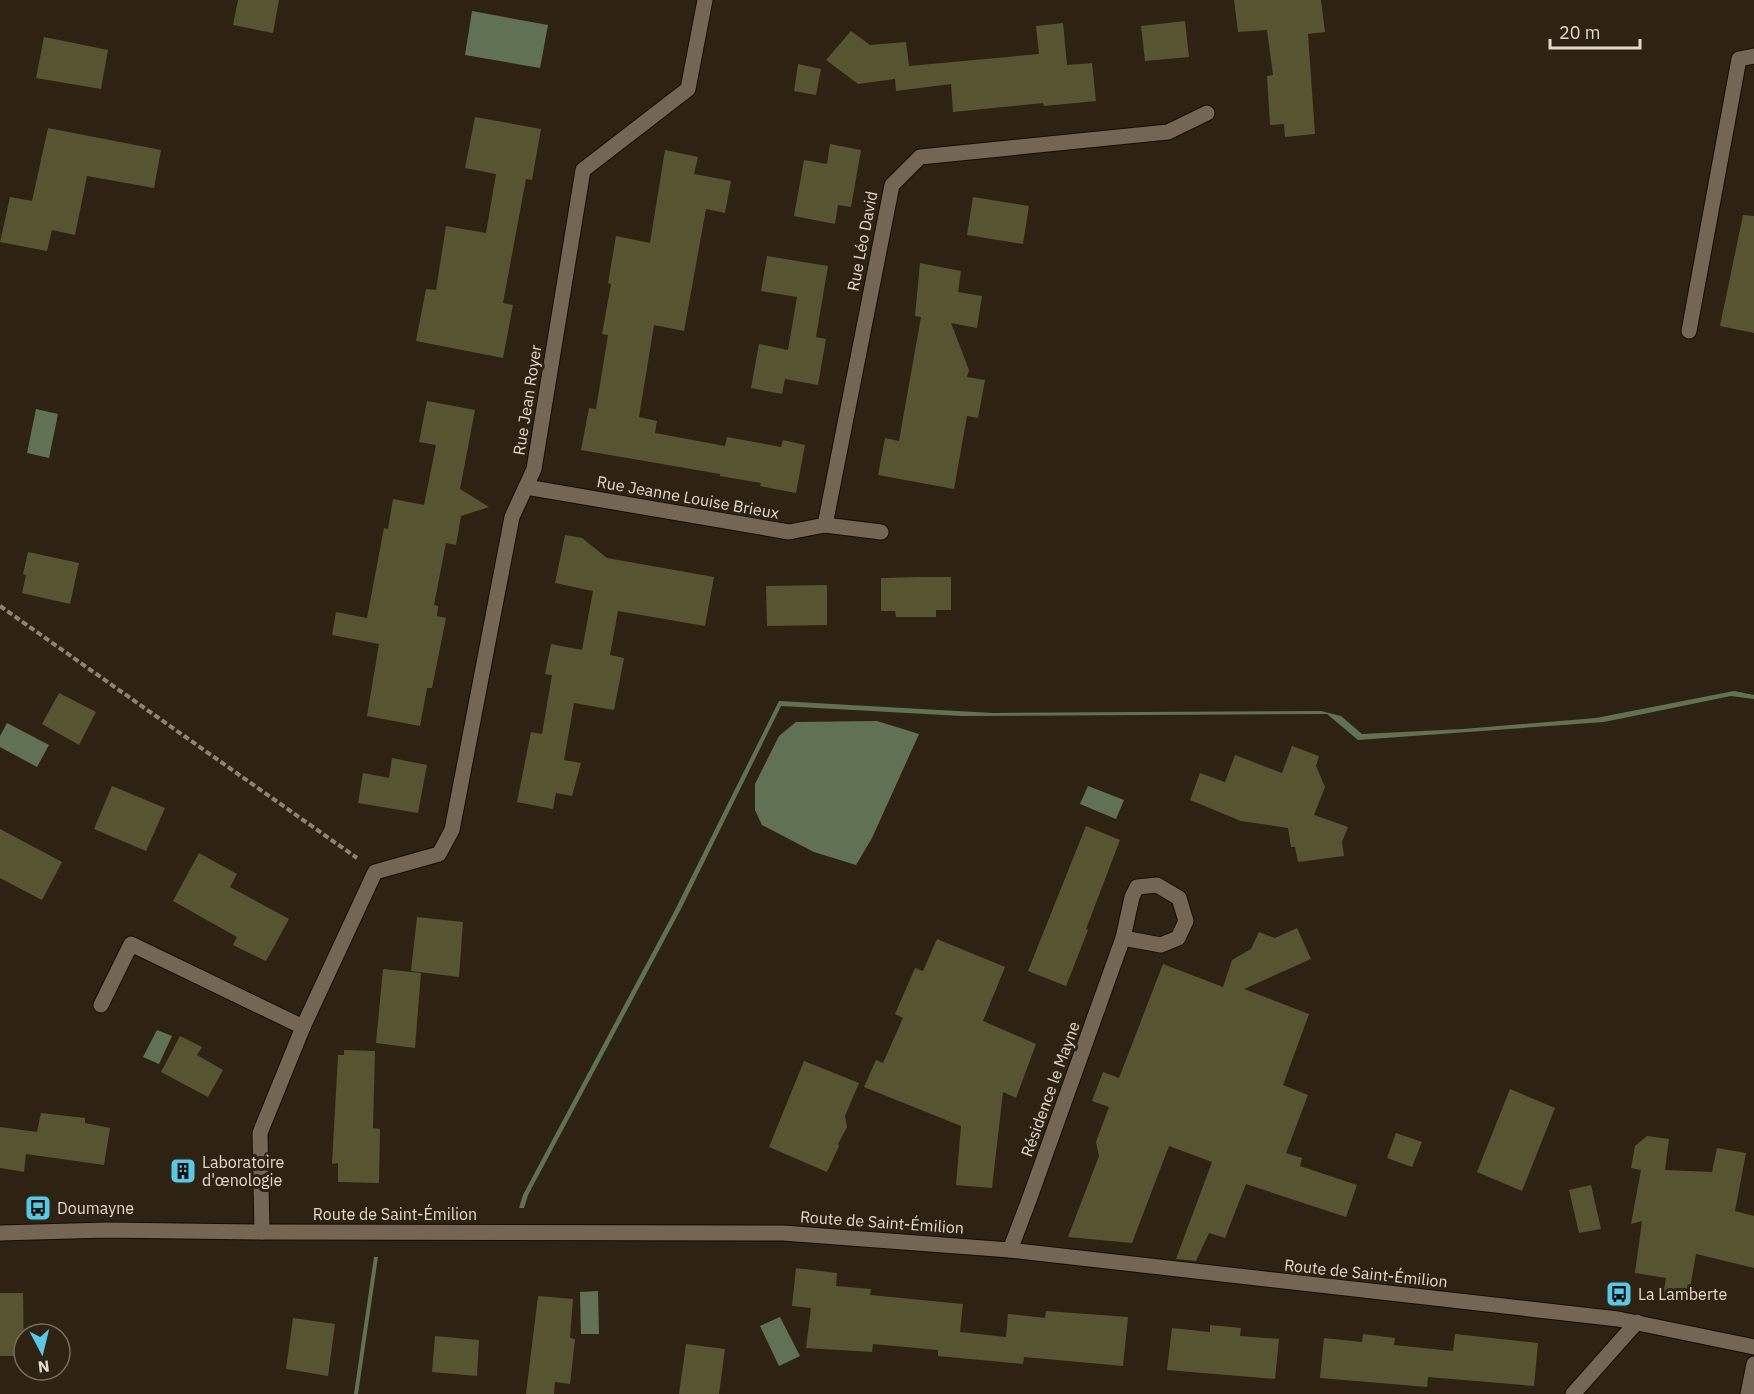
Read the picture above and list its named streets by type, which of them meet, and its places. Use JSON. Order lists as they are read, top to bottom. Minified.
{"streets":{"street":["Rue Léo David","Rue Jean Royer","Rue Jeanne Louise Brieux","Résidence le Mayne","Route de Saint-Émilion"]},"crossings":[["Rue Léo David","Rue Jeanne Louise Brieux"],["Rue Jean Royer","Rue Jeanne Louise Brieux"],["Résidence le Mayne","Route de Saint-Émilion"]],"places":{"building":["Laboratoire d'œnologie"],"bus stop":["Doumayne","La Lamberte"]},"scale_bar":"20 m","north":"bottom"}
